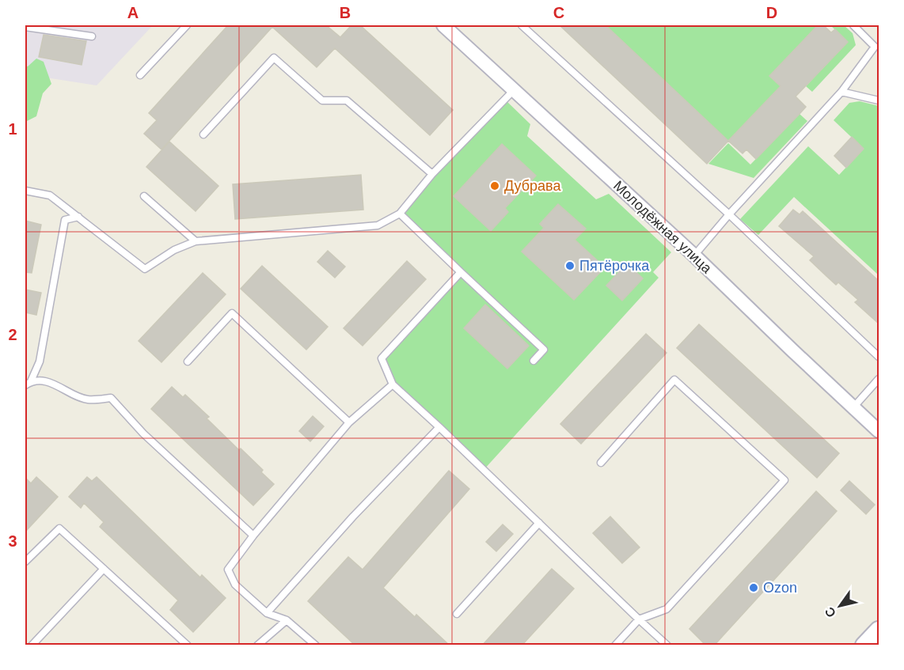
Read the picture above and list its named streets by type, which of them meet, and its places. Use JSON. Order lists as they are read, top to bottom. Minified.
{"streets":{"street":["Молодёжная улица"]},"places":["Дубрава","Пятёрочка","Ozon"],"north":"bottom left","grid":{"columns":["A","B","C","D"],"rows":["1","2","3"]}}
